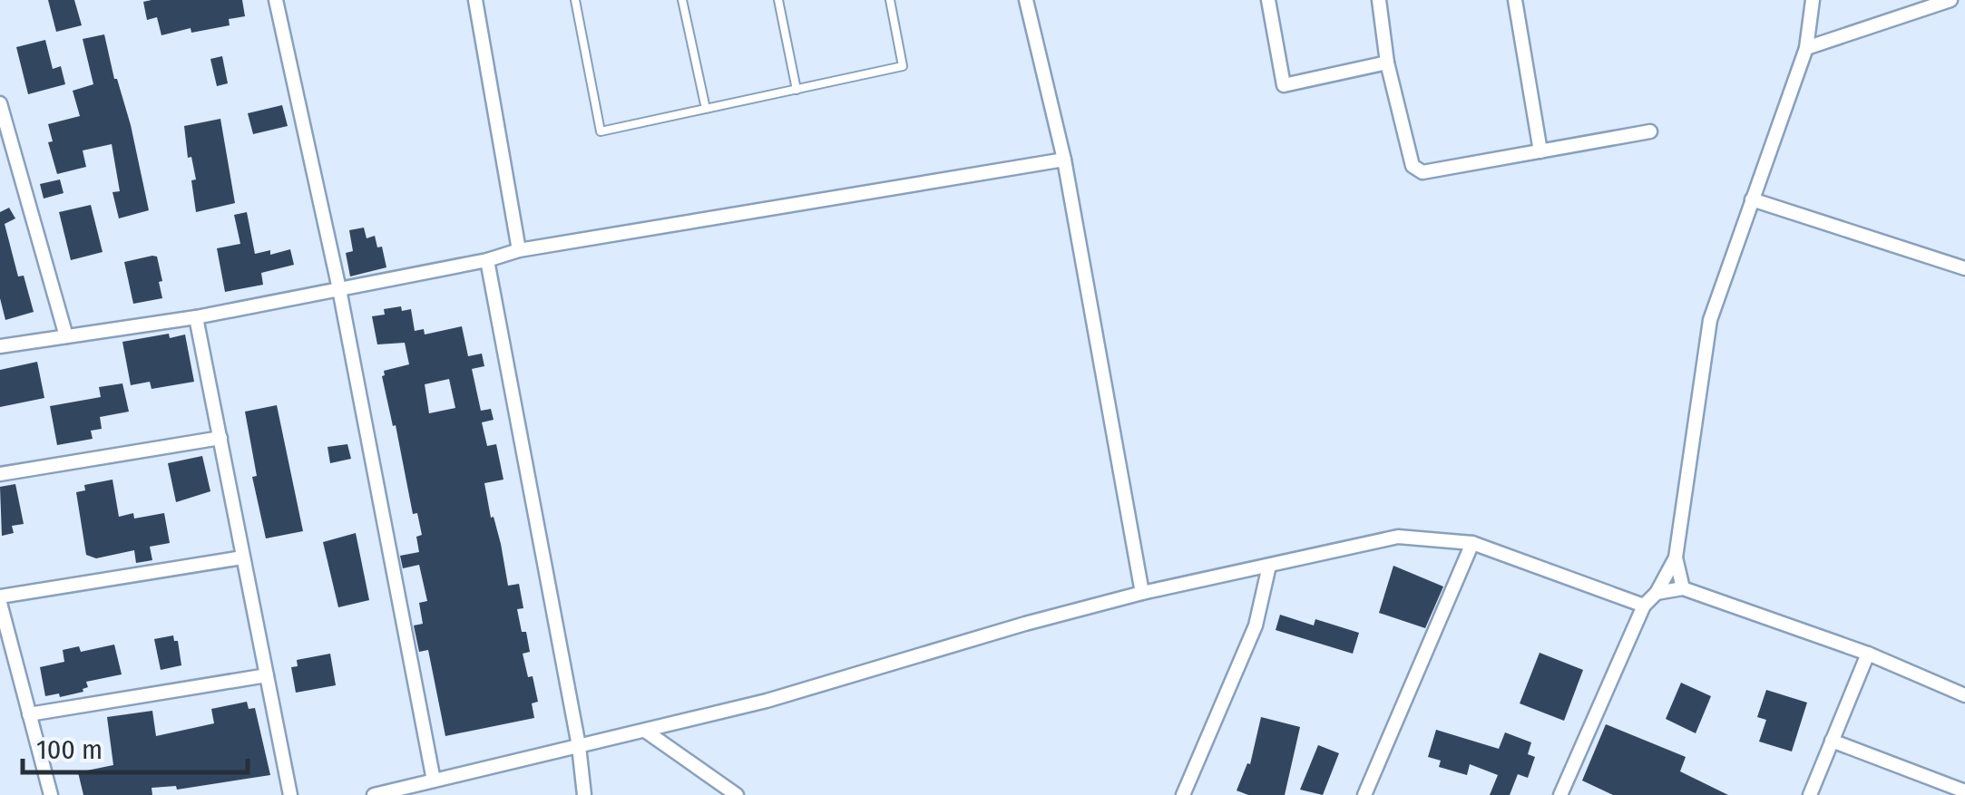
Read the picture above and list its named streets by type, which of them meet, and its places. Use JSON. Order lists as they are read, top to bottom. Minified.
{"scale_bar":"100 m"}
